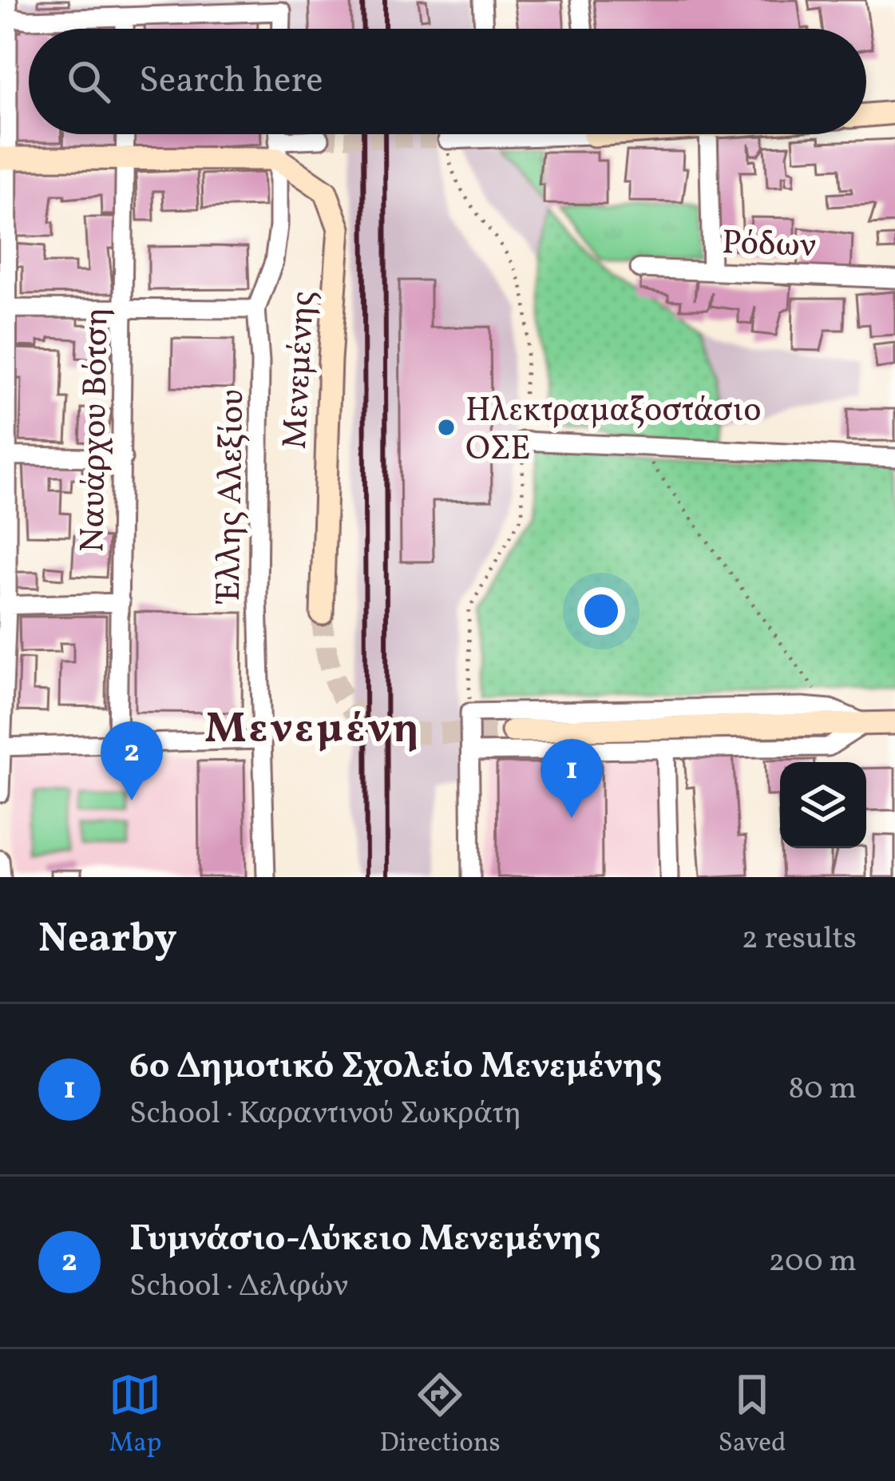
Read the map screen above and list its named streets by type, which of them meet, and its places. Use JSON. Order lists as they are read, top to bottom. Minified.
{"streets":{"street":["Ρόδων","Μενεμένης","Ναυάρχου Βότση","Έλλης Αλεξίου"]},"crossings":[["Μενεμένης","Έλλης Αλεξίου"]],"districts":["Μενεμένη"],"places":["Ηλεκτραμαξοστάσιο ΟΣΕ"],"page":{"search":"Search here","pins":["2","1"],"heading":["Nearby","2 results"],"list":[{"mark":"1","name":"6ο Δημοτικό Σχολείο Μενεμένης","note":"School · Καραντινού Σωκράτη","value":"80 m"},{"mark":"2","name":"Γυμνάσιο-Λύκειο Μενεμένης","note":"School · Δελφών","value":"200 m"}],"nav":["Map","Directions","Saved"]}}
